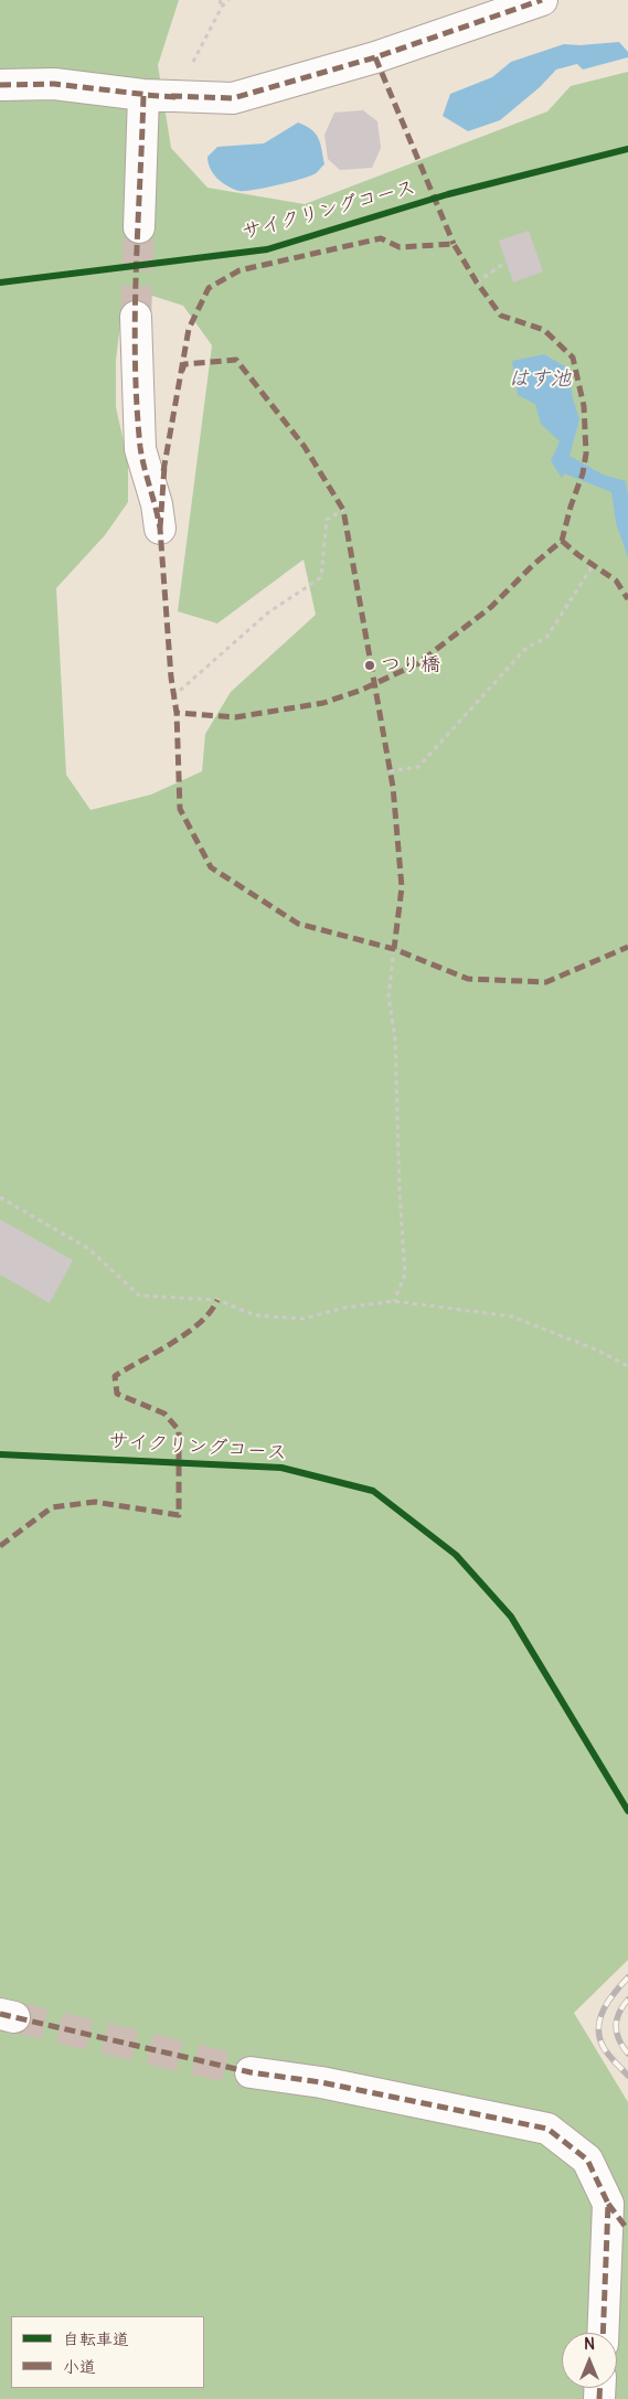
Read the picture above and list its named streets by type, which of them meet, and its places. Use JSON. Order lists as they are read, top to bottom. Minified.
{"streets":{"cycle path":["サイクリングコース"]},"water":["はす池"],"places":["つり橋"],"legend":["自転車道","小道"],"north":"top"}
